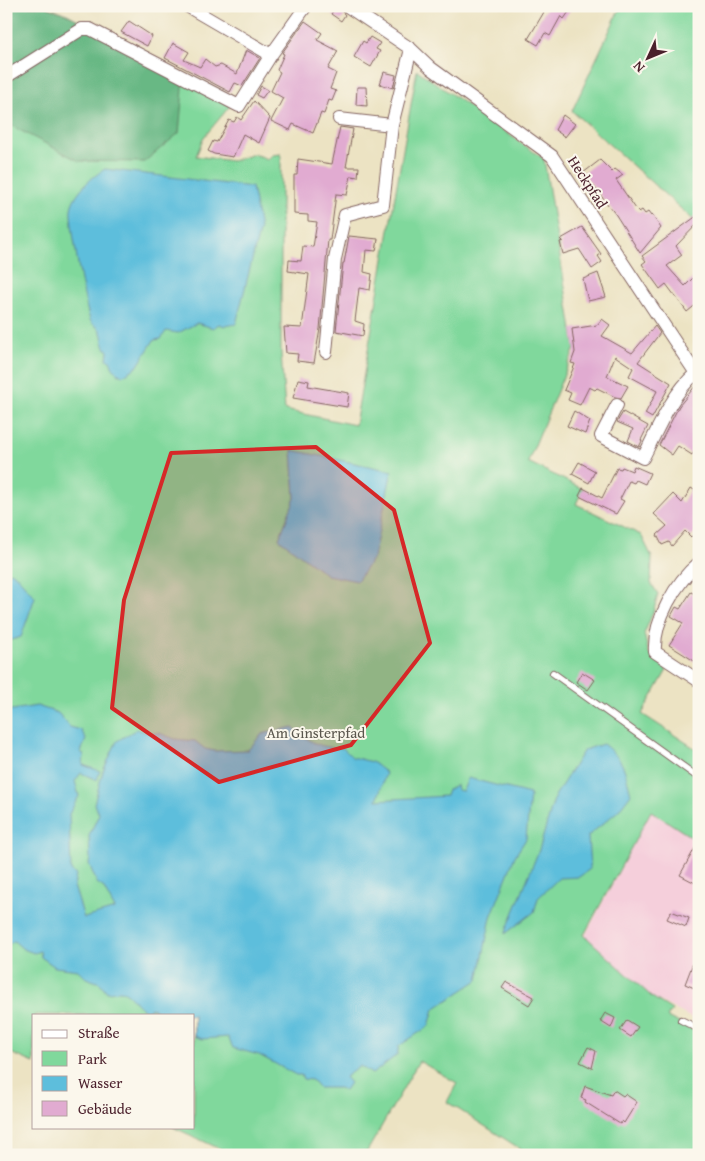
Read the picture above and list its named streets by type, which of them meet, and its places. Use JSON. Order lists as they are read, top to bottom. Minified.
{"streets":{"street":["Heckpfad"]},"parks":["Am Ginsterpfad"],"legend":["Straße","Park","Wasser","Gebäude"],"north":"bottom left"}
